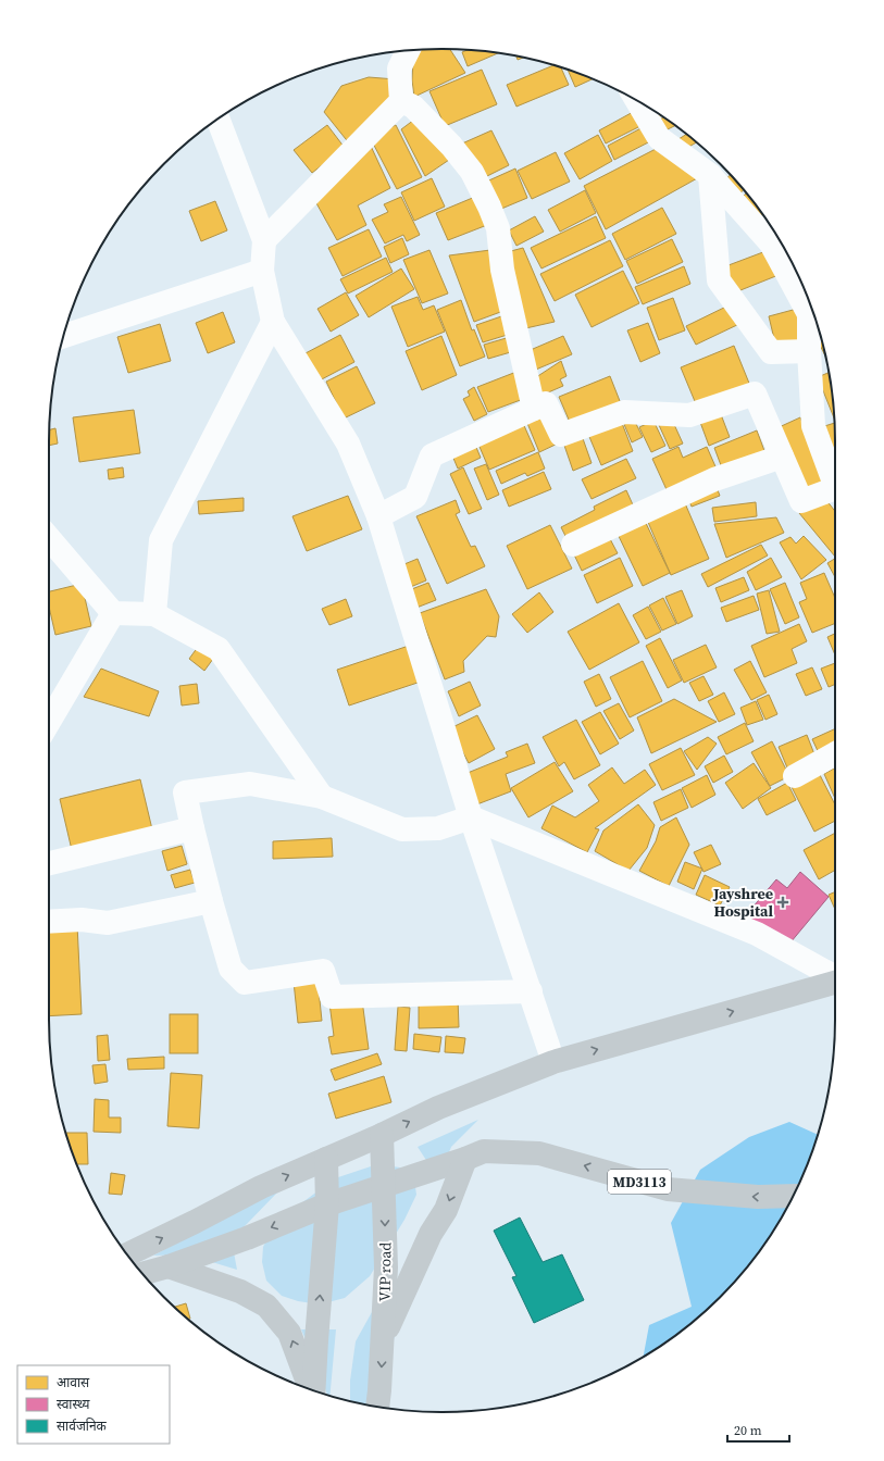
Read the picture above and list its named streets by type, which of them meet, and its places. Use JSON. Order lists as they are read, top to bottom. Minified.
{"streets":{"main road":["MD3113","VIP road"]},"places":{"health":["Jayshree Hospital"]},"legend":["आवास","स्वास्थ्य","सार्वजनिक"],"scale_bar":"20 m"}
